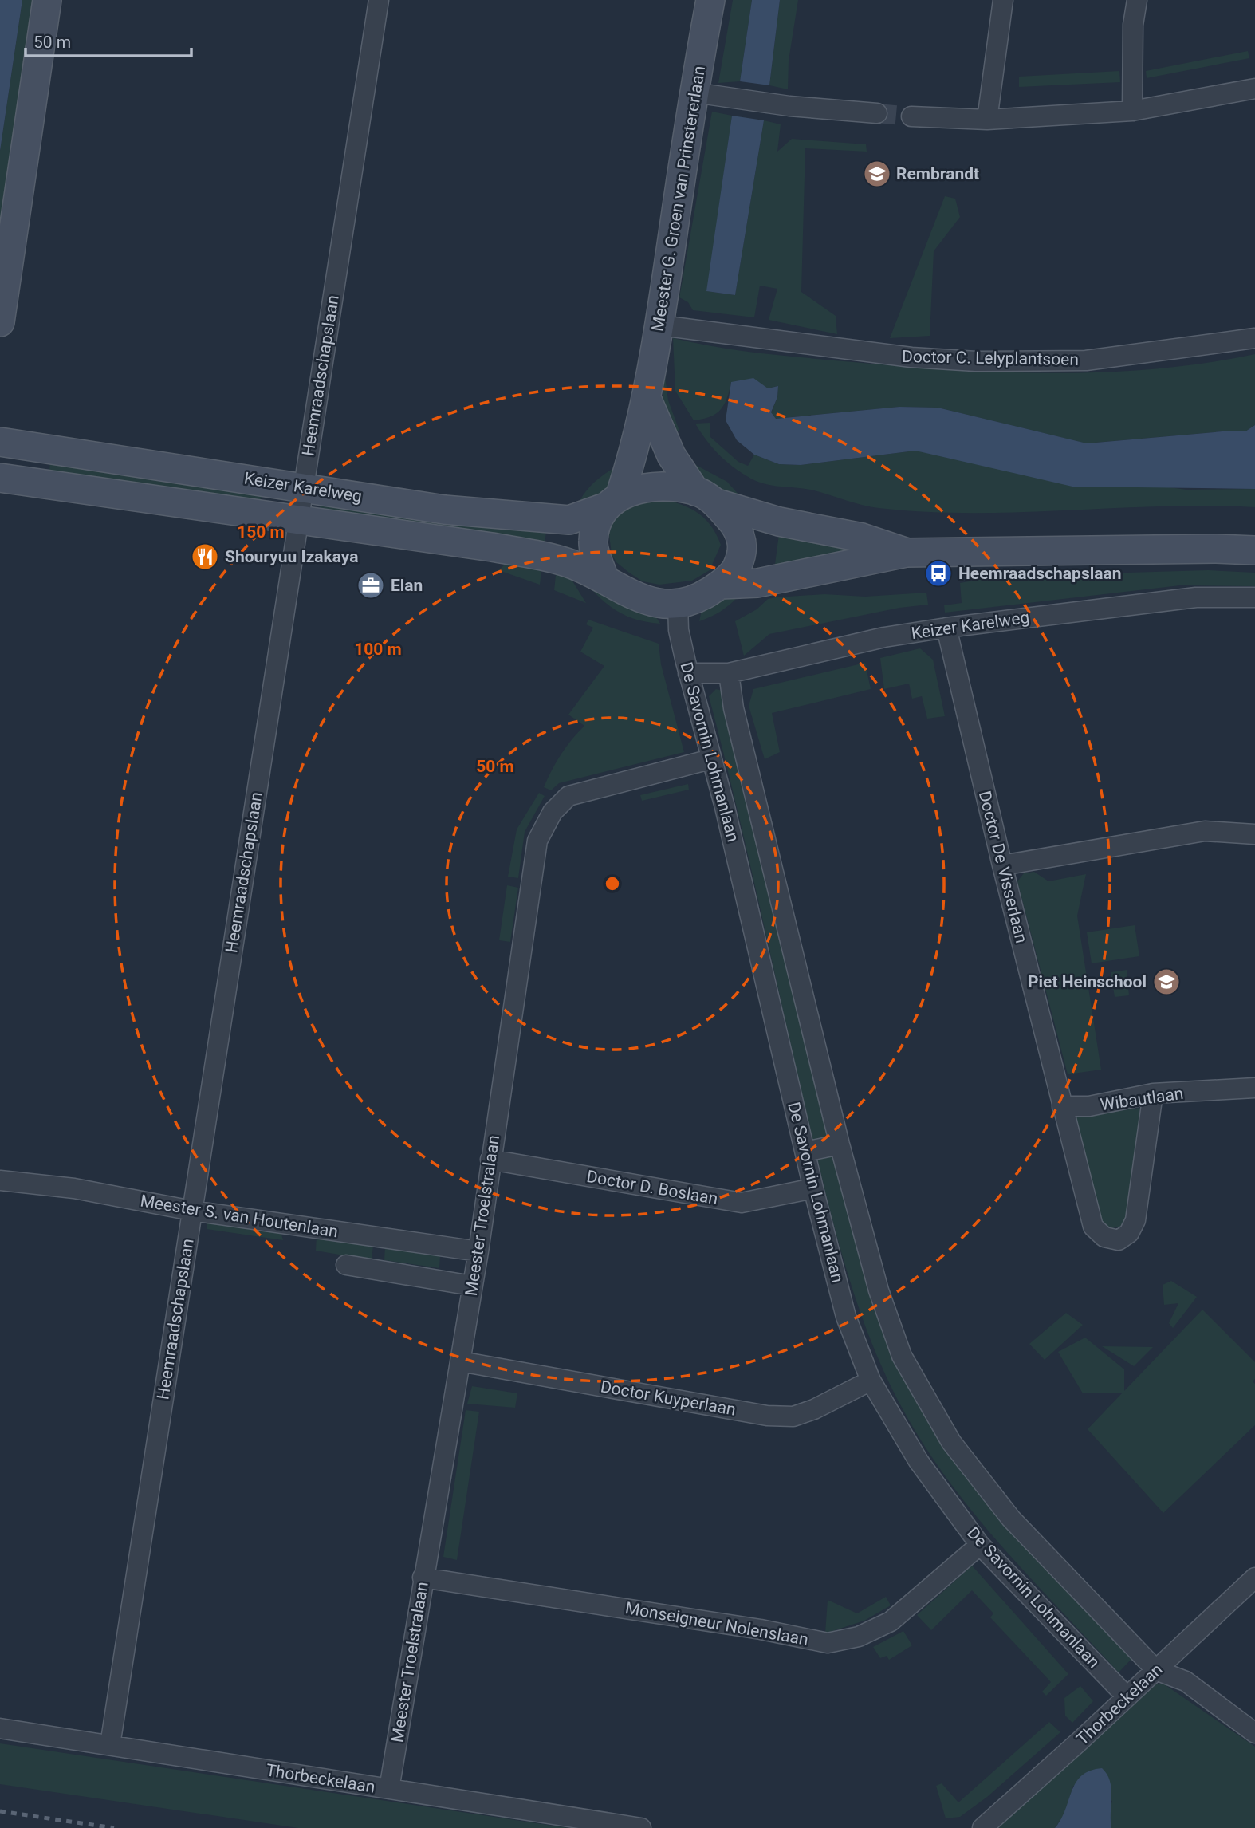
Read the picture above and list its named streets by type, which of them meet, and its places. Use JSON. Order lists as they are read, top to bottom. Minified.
{"streets":{"main road":["Meester G. Groen van Prinstererlaan","Keizer Karelweg"],"street":["Doctor C. Lelyplantsoen","Heemraadschapslaan","De Savornin Lohmanlaan","Doctor De Visserlaan","Wibautlaan","Doctor D. Boslaan","Meester Troelstralaan","Meester S. van Houtenlaan","Doctor Kuyperlaan","Monseigneur Nolenslaan","Thorbeckelaan"]},"crossings":[["Meester G. Groen van Prinstererlaan","Doctor C. Lelyplantsoen"],["Meester G. Groen van Prinstererlaan","Keizer Karelweg"],["Meester G. Groen van Prinstererlaan","De Savornin Lohmanlaan"],["Heemraadschapslaan","Keizer Karelweg"],["Heemraadschapslaan","Meester S. van Houtenlaan"],["Heemraadschapslaan","Thorbeckelaan"],["Keizer Karelweg","De Savornin Lohmanlaan"],["Keizer Karelweg","Doctor De Visserlaan"],["De Savornin Lohmanlaan","Doctor D. Boslaan"],["De Savornin Lohmanlaan","Meester Troelstralaan"],["De Savornin Lohmanlaan","Doctor Kuyperlaan"],["De Savornin Lohmanlaan","Monseigneur Nolenslaan"],["De Savornin Lohmanlaan","Thorbeckelaan"],["Doctor De Visserlaan","Wibautlaan"],["Doctor D. Boslaan","Meester Troelstralaan"],["Meester Troelstralaan","Meester S. van Houtenlaan"],["Meester Troelstralaan","Doctor Kuyperlaan"],["Meester Troelstralaan","Monseigneur Nolenslaan"],["Meester Troelstralaan","Thorbeckelaan"]],"places":{"school or university":["Rembrandt","Piet Heinschool"],"restaurant":["Shouryuu Izakaya"],"bus stop":["Heemraadschapslaan"],"office":["Elan"]},"scale_bar":"50 m","rings":["150 m","100 m","50 m"]}
